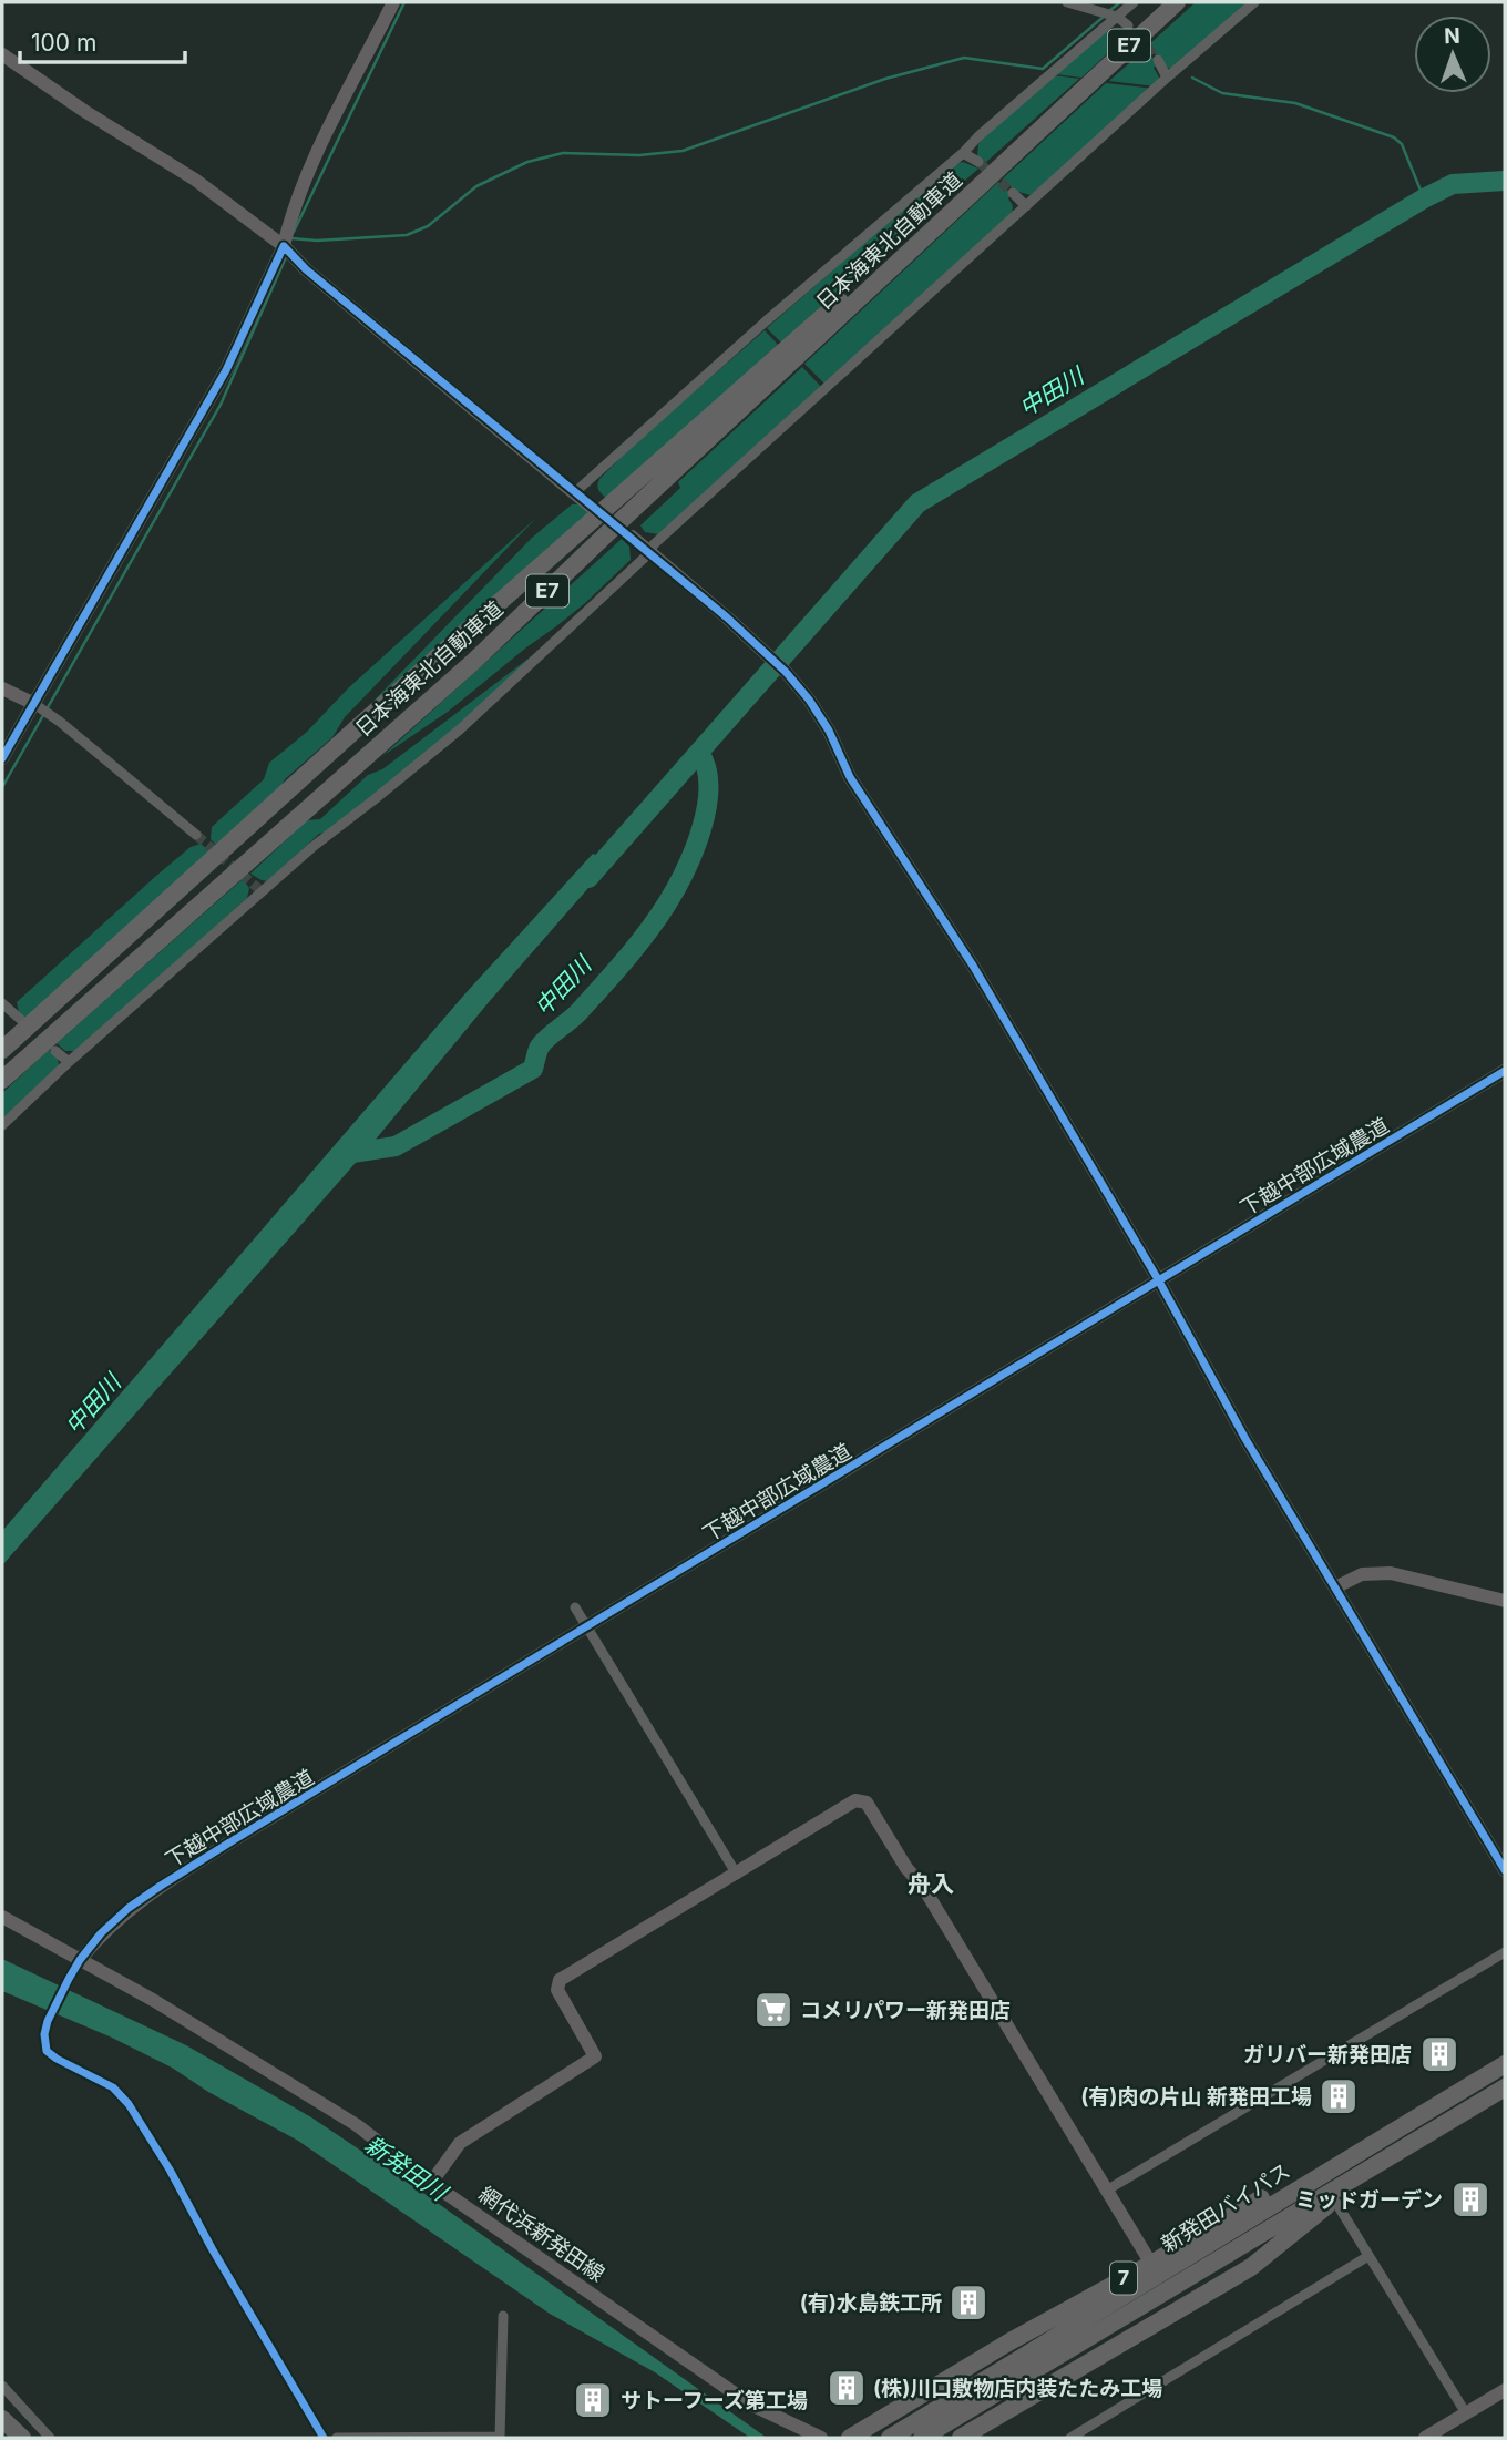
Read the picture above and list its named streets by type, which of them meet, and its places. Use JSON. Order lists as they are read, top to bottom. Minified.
{"streets":{"highway":["E7","日本海東北自動車道","新発田バイパス","7"],"street":["下越中部広域農道","網代浜新発田線"]},"crossings":[["下越中部広域農道","網代浜新発田線"],["新発田バイパス","7"]],"districts":["舟入"],"water":["中田川","新発田川"],"places":{"supermarket":["コメリパワー新発田店"],"building":["ガリバー新発田店","(有)肉の片山 新発田工場","ミッドガーデン","(有)水島鉄工所","(株)川口敷物店内装たたみ工場","サトーフーズ第工場"]},"scale_bar":"100 m","north":"top"}
